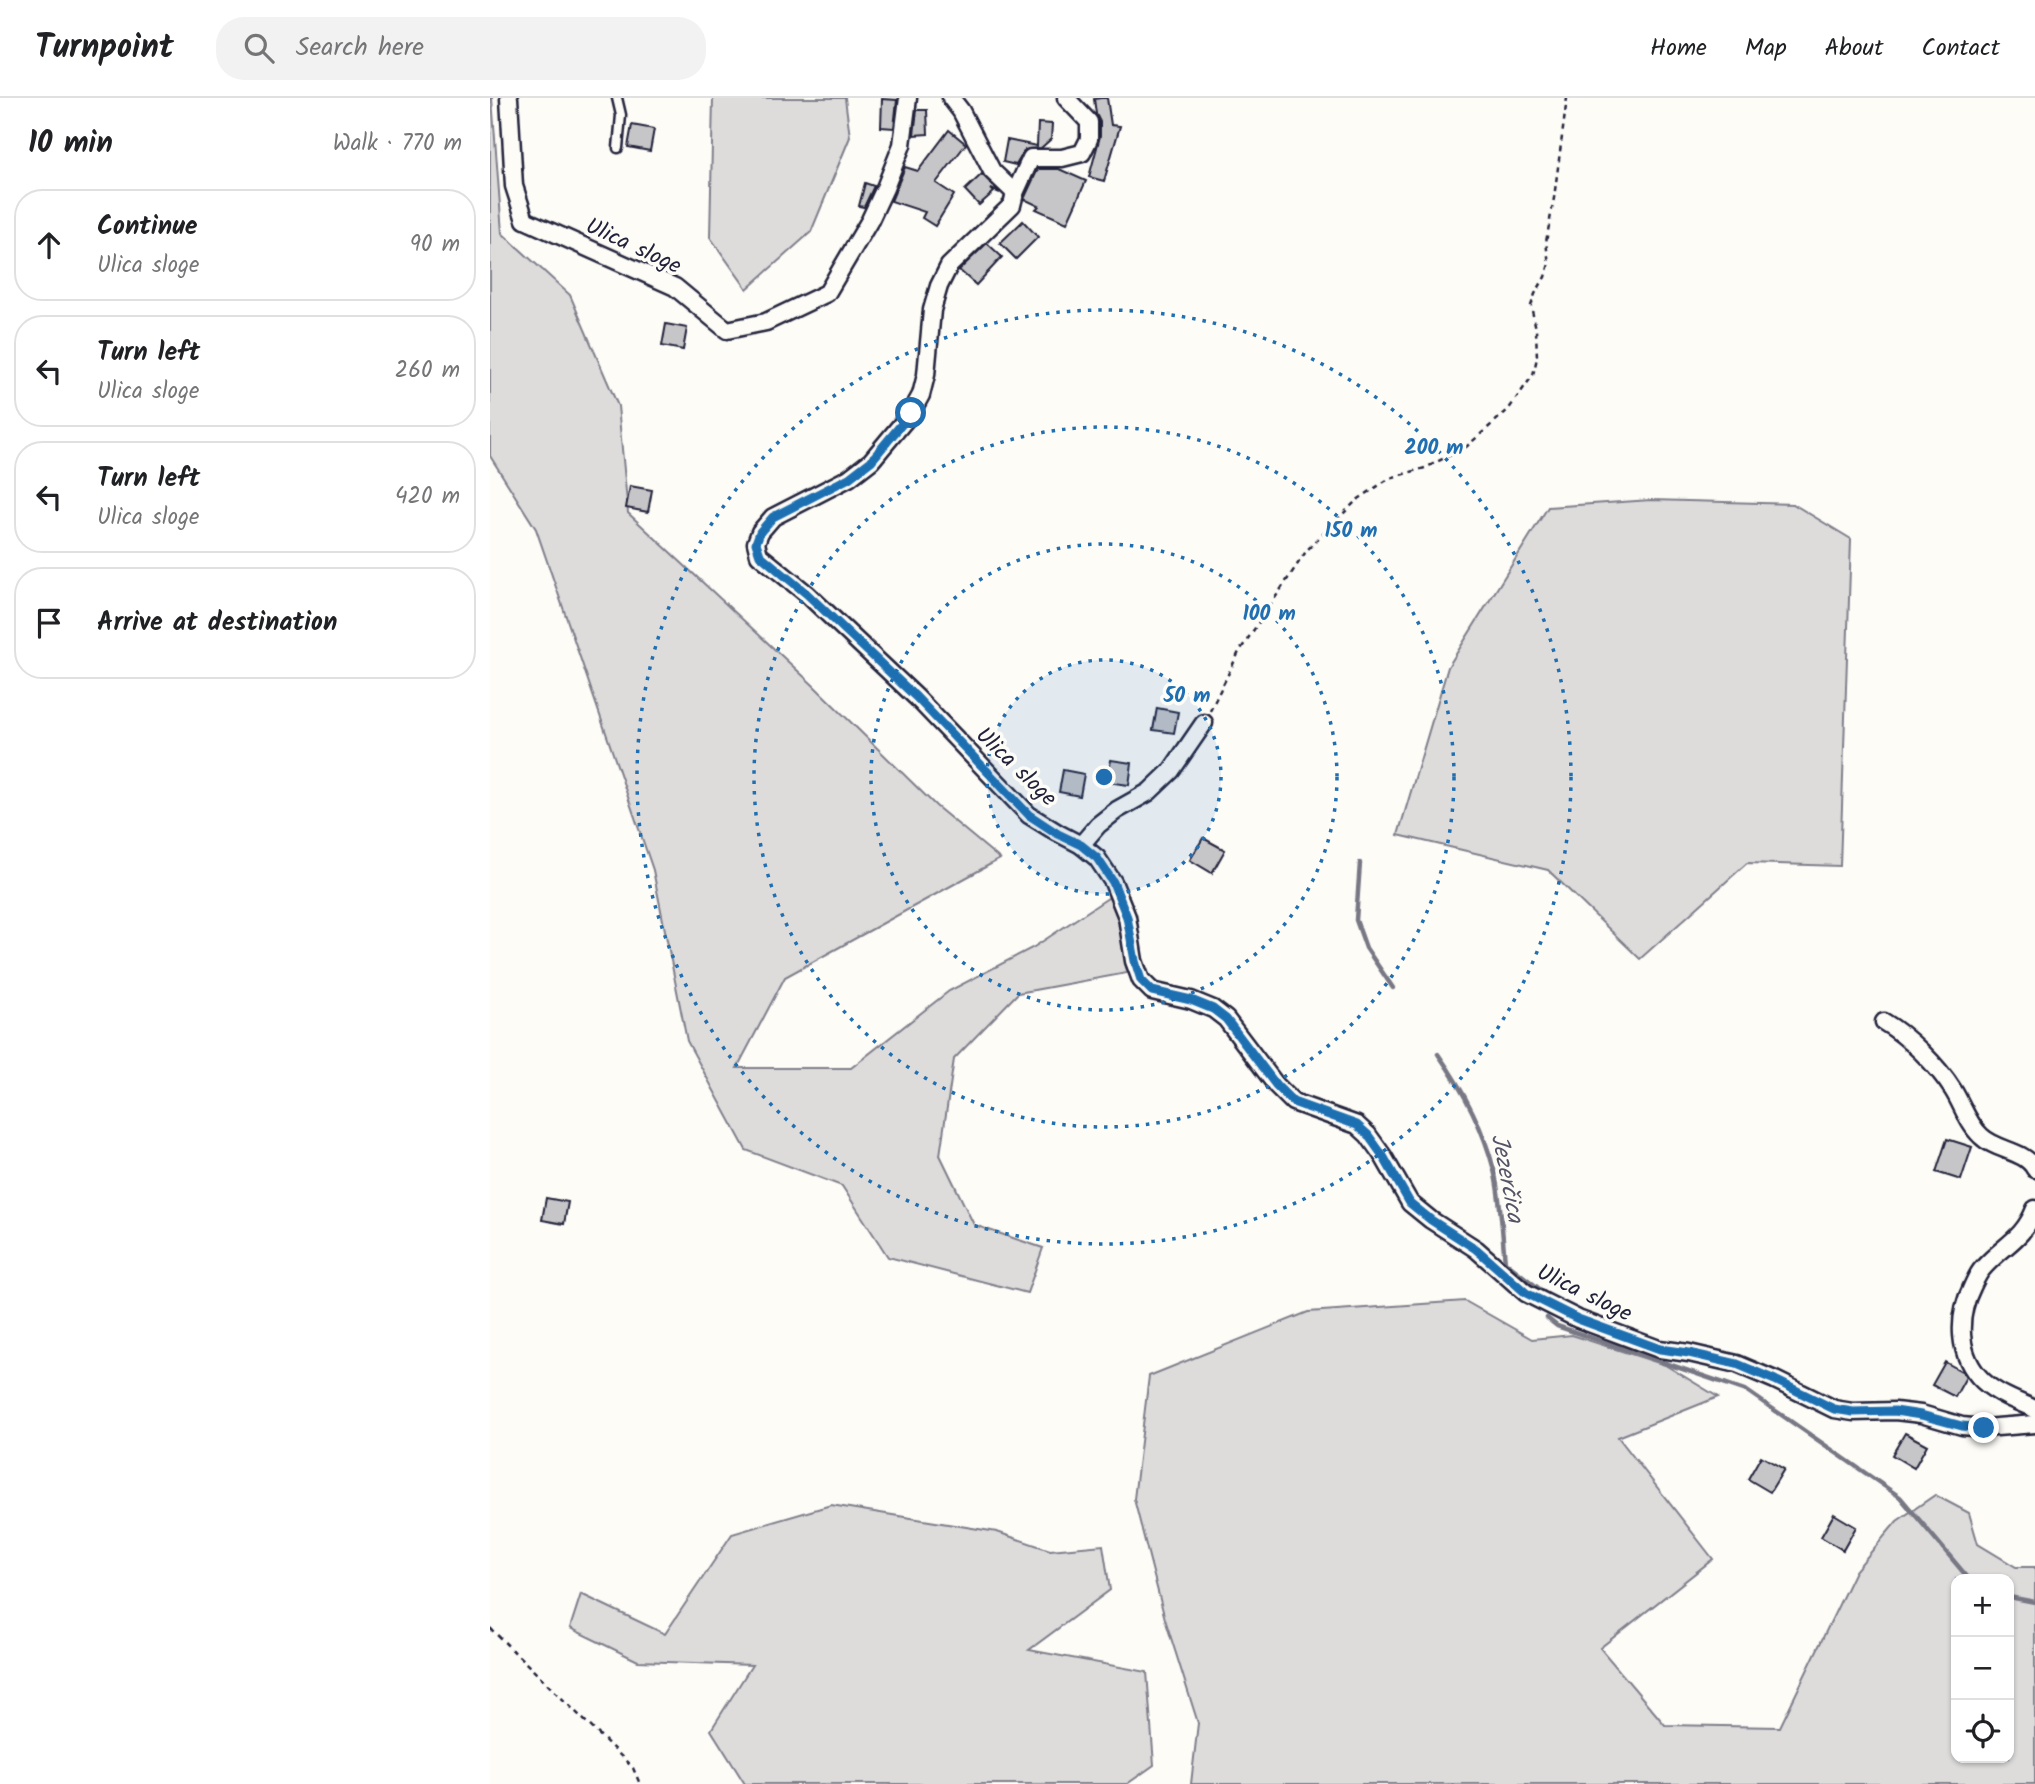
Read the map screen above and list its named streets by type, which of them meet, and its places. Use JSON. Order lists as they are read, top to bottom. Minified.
{"streets":{"street":["Ulica sloge"]},"water":["Jezerčica"],"page":{"header":"Turnpoint","search":"Search here","nav":["Home","Map","About","Contact"],"heading":["10 min","Walk · 770 m"],"list":[["Continue","Ulica sloge","90 m"],["Turn left","Ulica sloge","260 m"],["Turn left","Ulica sloge","420 m"],"Arrive at destination"],"map_buttons":["+","−"]},"rings":["200 m","150 m","100 m","50 m"]}
